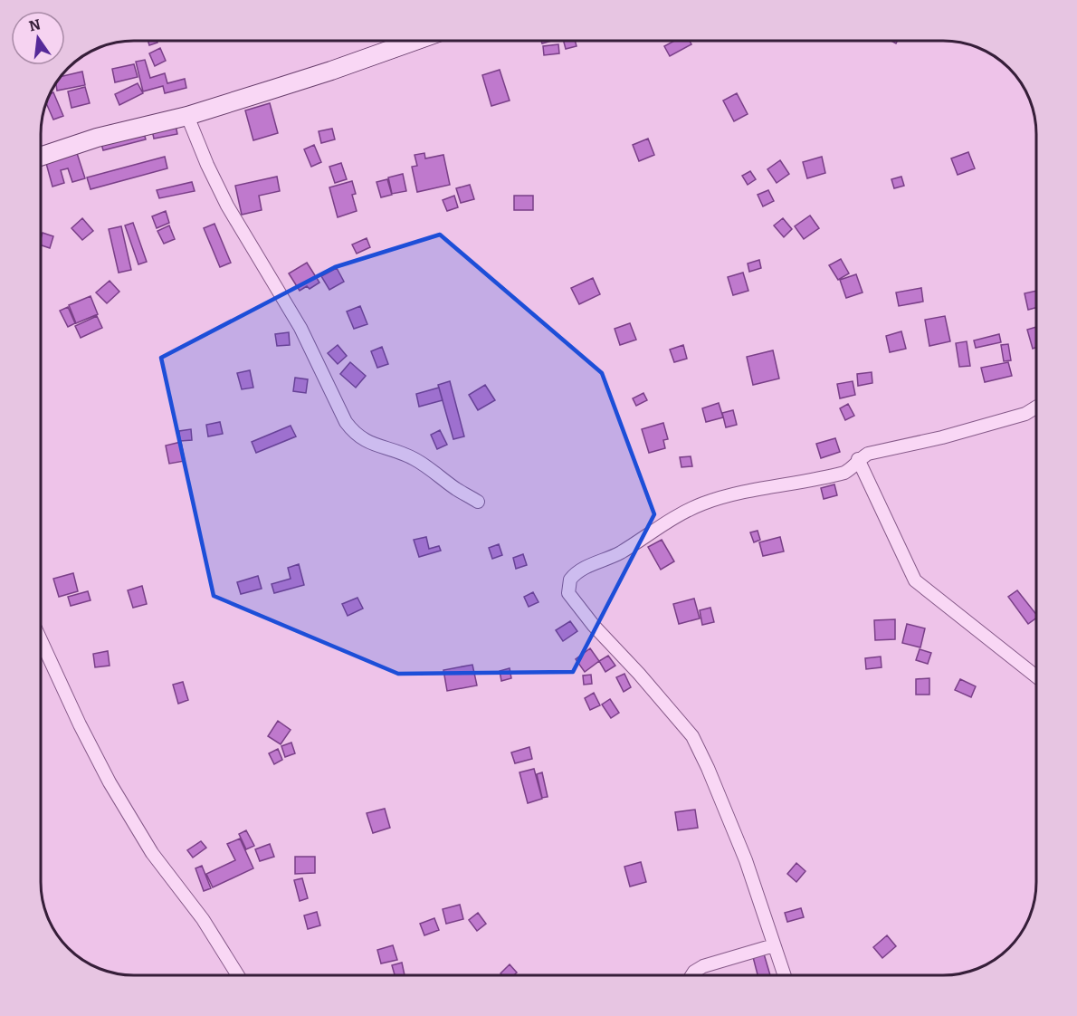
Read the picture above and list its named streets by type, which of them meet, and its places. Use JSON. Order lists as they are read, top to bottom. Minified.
{"north":"top"}
